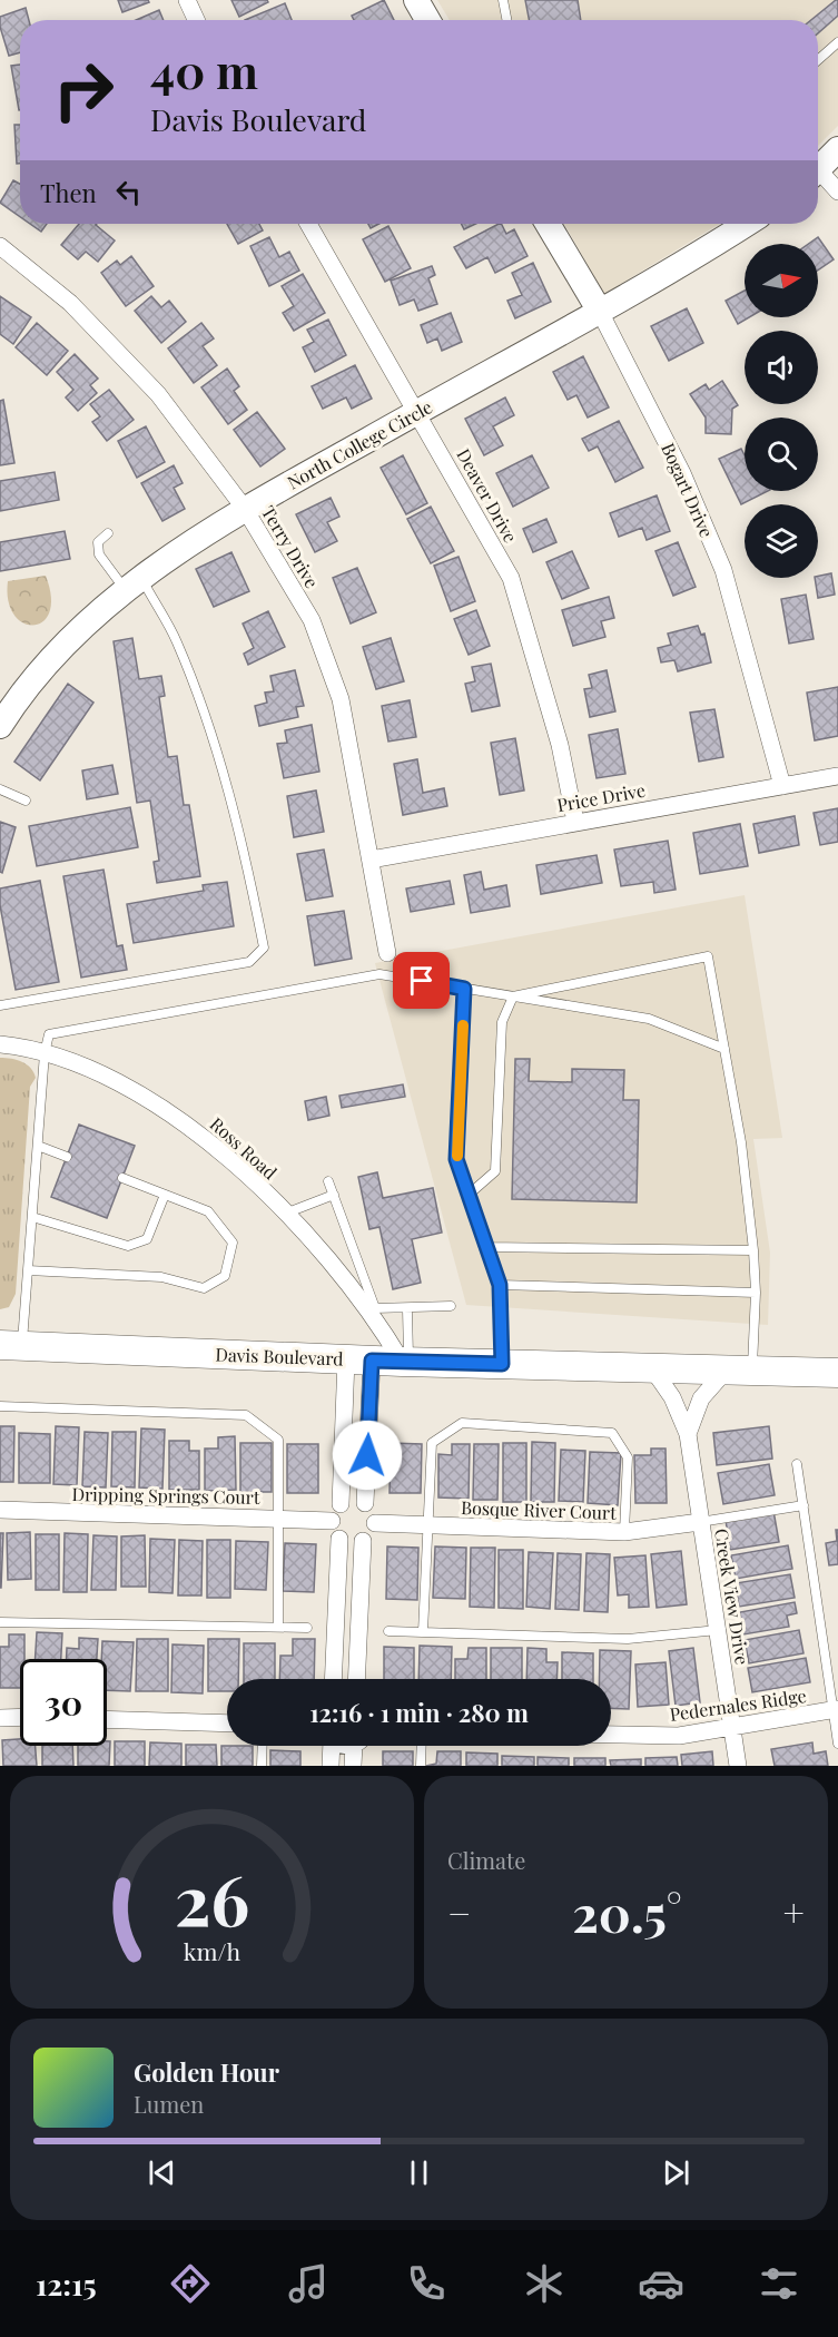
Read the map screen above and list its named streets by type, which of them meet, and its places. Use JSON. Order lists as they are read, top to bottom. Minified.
{"streets":{"main road":["Davis Boulevard"],"street":["North College Circle","Bogart Drive","Deaver Drive","Terry Drive","Price Drive","Ross Road","Dripping Springs Court","Bosque River Court","Creek View Drive","Pedernales Ridge"]},"crossings":[["North College Circle","Bogart Drive"],["North College Circle","Deaver Drive"],["North College Circle","Terry Drive"],["Bogart Drive","Price Drive"],["Deaver Drive","Price Drive"],["Terry Drive","Price Drive"],["Ross Road","Davis Boulevard"],["Davis Boulevard","Creek View Drive"],["Dripping Springs Court","Bosque River Court"],["Bosque River Court","Creek View Drive"],["Creek View Drive","Pedernales Ridge"]],"north":"right","page":{"turn":["40 m","Davis Boulevard"],"then":"Then","limit":"30","trip":"12:16 · 1 min · 280 m","tile":"Climate","heat":["−","20.5°","+"],"song":["Golden Hour","Lumen"],"tabs":"12:15","gauge":["26","km/h"]}}
